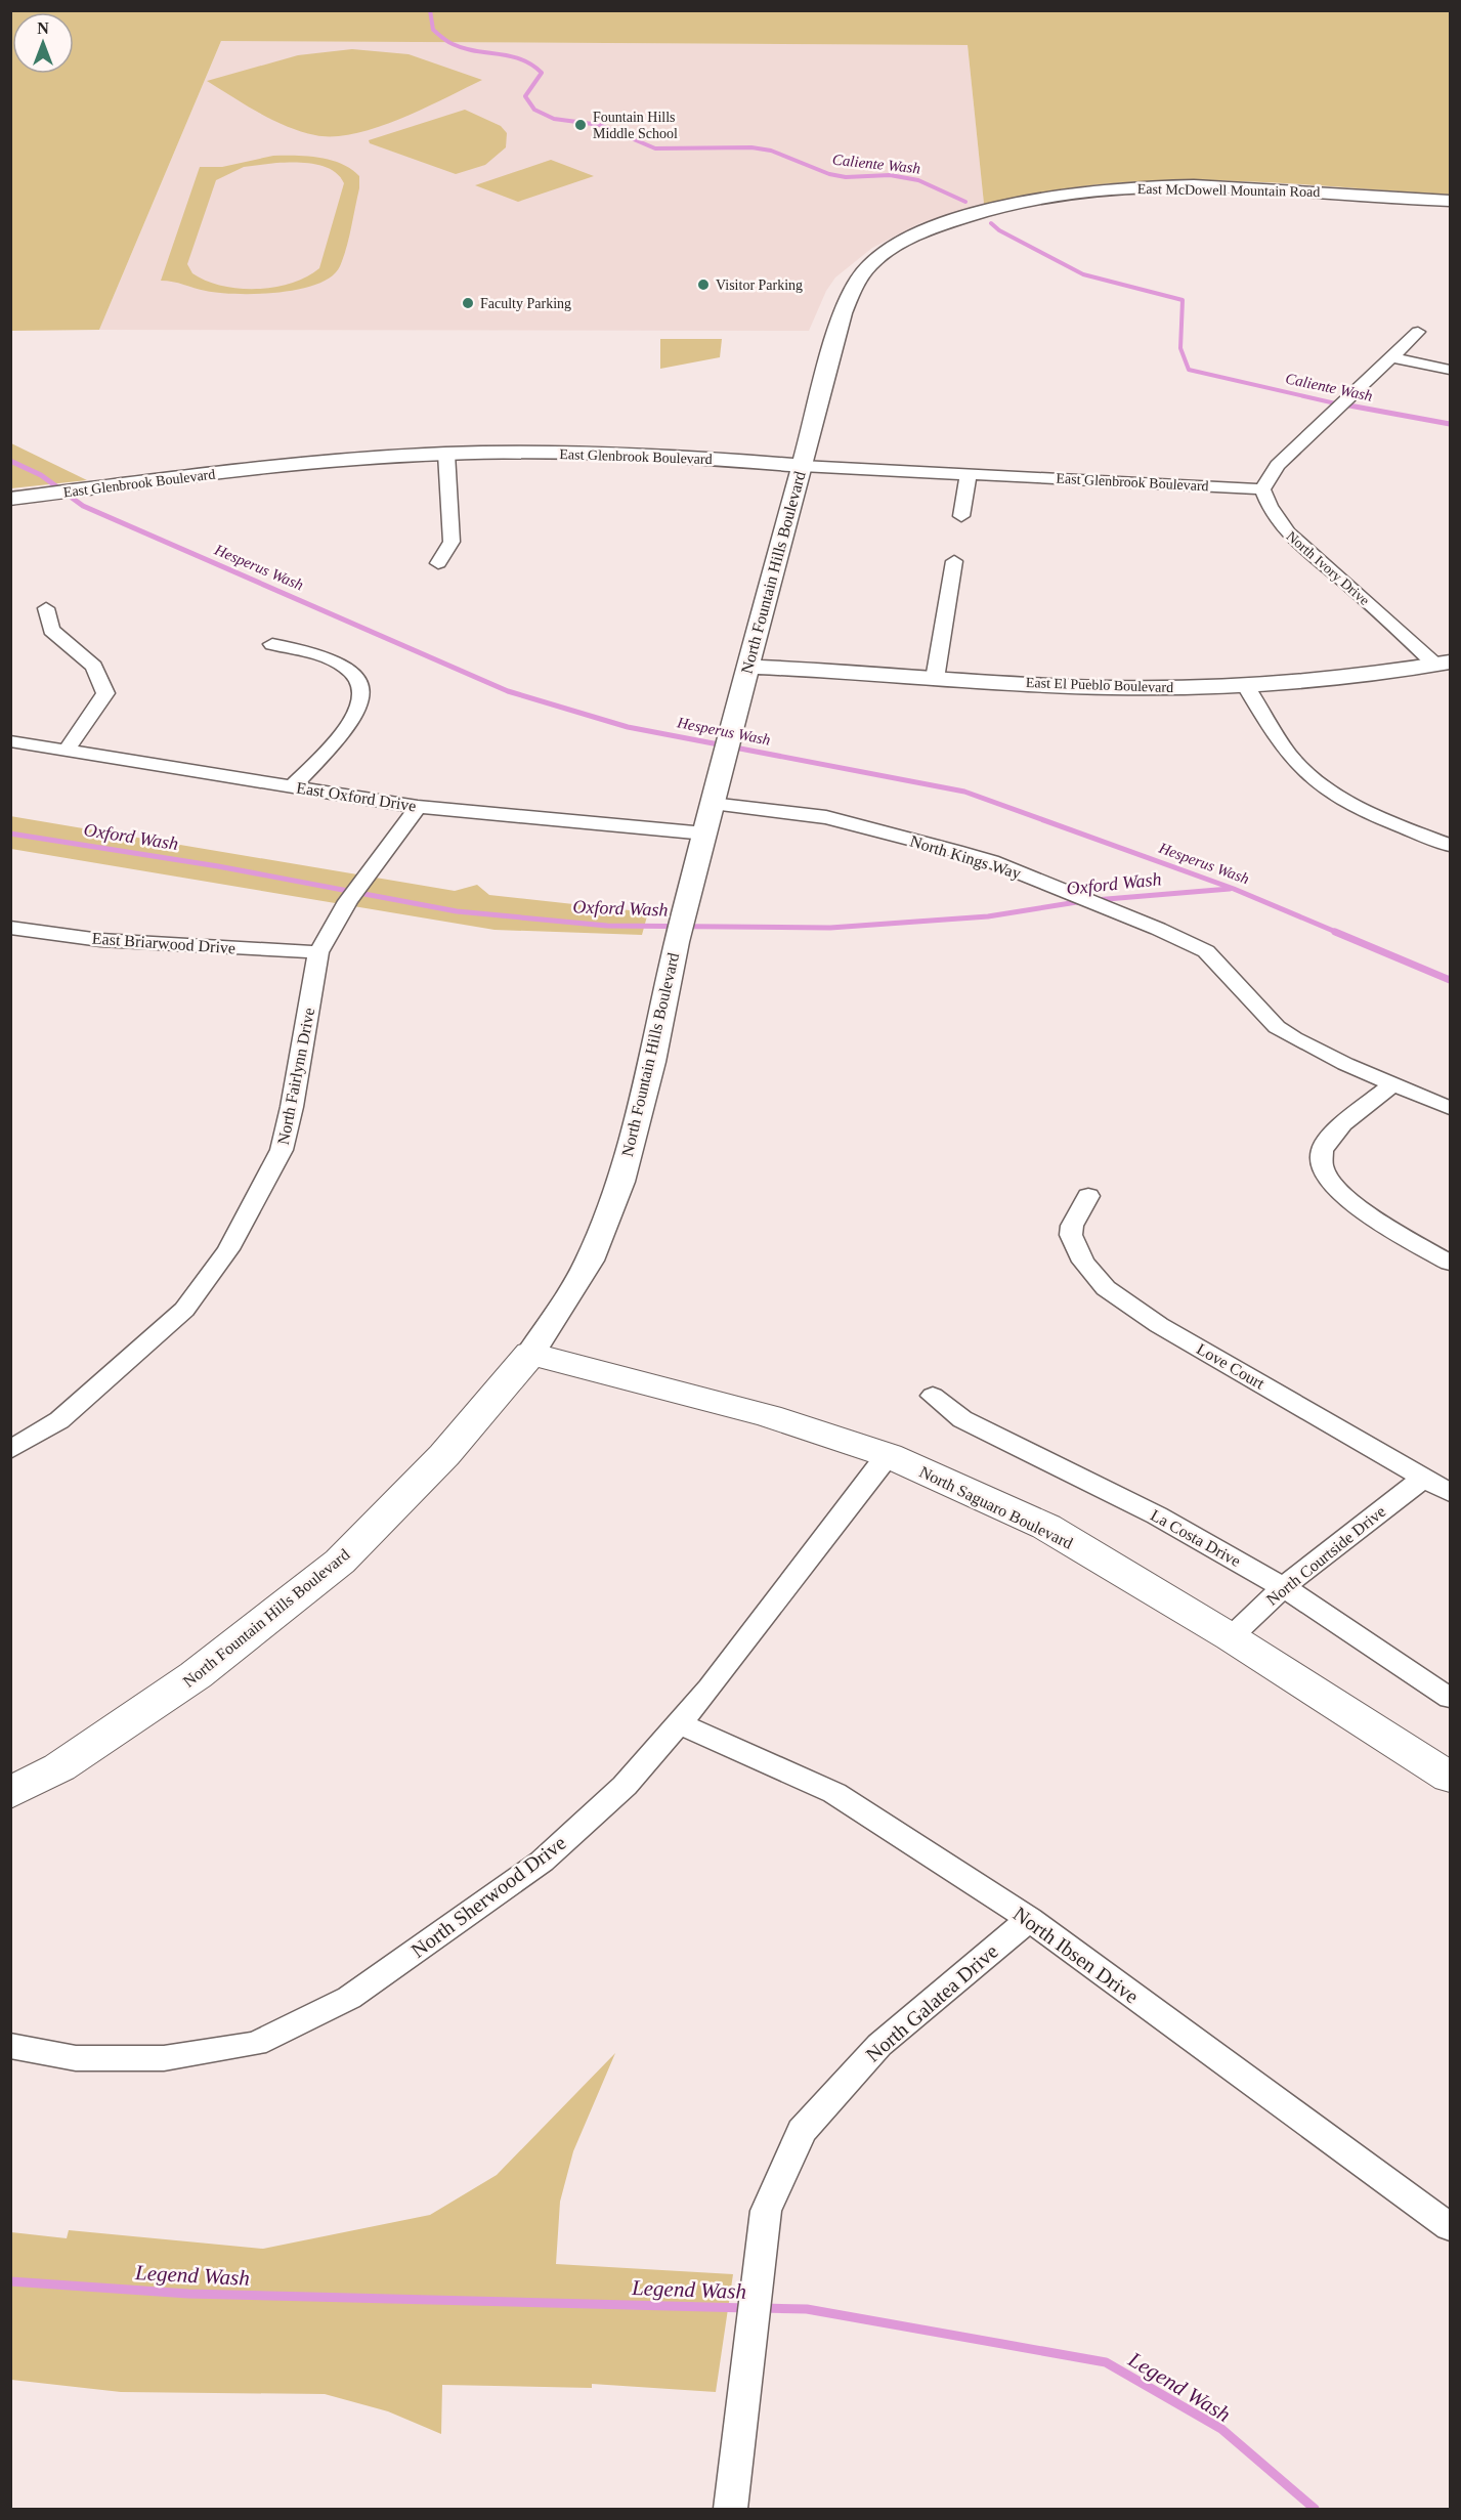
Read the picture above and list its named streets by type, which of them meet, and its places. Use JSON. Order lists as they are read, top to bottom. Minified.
{"streets":{"main road":["North Fountain Hills Boulevard","North Saguaro Boulevard"],"street":["East McDowell Mountain Road","East Glenbrook Boulevard","North Ivory Drive","East El Pueblo Boulevard","East Oxford Drive","North Kings Way","East Briarwood Drive","North Fairlynn Drive","Love Court","La Costa Drive","North Courtside Drive","North Sherwood Drive","North Ibsen Drive","North Galatea Drive"]},"crossings":[["East McDowell Mountain Road","North Fountain Hills Boulevard"],["East Glenbrook Boulevard","North Ivory Drive"],["East Glenbrook Boulevard","North Fountain Hills Boulevard"],["North Ivory Drive","East El Pueblo Boulevard"],["North Fountain Hills Boulevard","East El Pueblo Boulevard"],["North Fountain Hills Boulevard","East Oxford Drive"],["North Fountain Hills Boulevard","North Kings Way"],["North Fountain Hills Boulevard","North Saguaro Boulevard"],["East Oxford Drive","North Fairlynn Drive"],["East Briarwood Drive","North Fairlynn Drive"],["Love Court","North Courtside Drive"],["North Saguaro Boulevard","North Courtside Drive"],["North Saguaro Boulevard","North Sherwood Drive"],["La Costa Drive","North Courtside Drive"],["North Sherwood Drive","North Ibsen Drive"],["North Ibsen Drive","North Galatea Drive"]],"water":["Caliente Wash","Hesperus Wash","Oxford Wash","Legend Wash"],"places":["Fountain Hills Middle School","Visitor Parking","Faculty Parking"],"north":"top"}
